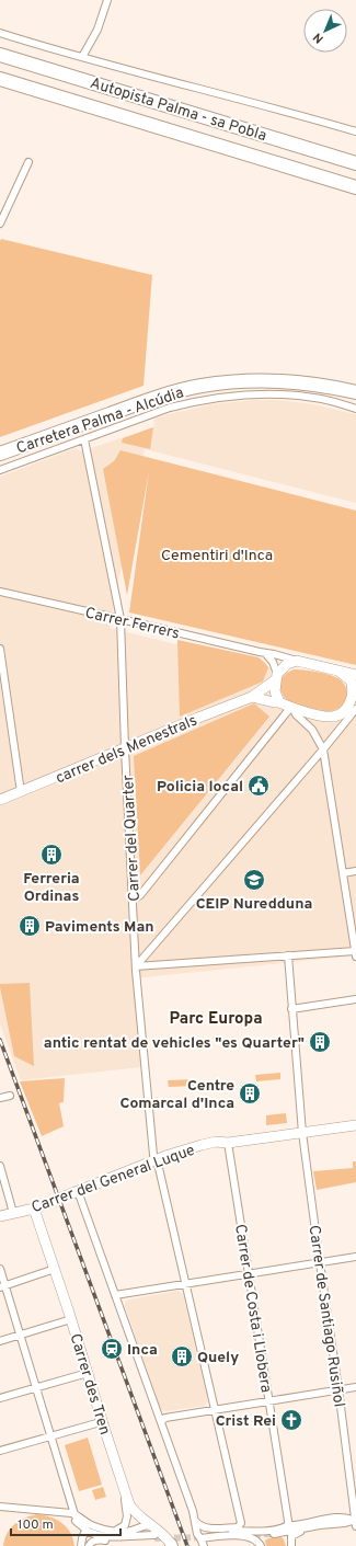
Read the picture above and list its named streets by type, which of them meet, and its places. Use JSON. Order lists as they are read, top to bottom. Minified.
{"streets":{"highway":["Autopista Palma - sa Pobla","Carretera Palma - Alcúdia"],"main road":["carrer dels Menestrals","Carrer del General Luque","Carrer des Tren"],"street":["Carrer Ferrers","Carrer del Quarter","Carrer de Costa i Llobera","Carrer de Santiago Rusiñol"]},"crossings":[["Carrer Ferrers","carrer dels Menestrals"],["Carrer Ferrers","Carrer del Quarter"],["carrer dels Menestrals","Carrer del Quarter"],["Carrer del Quarter","Carrer del General Luque"],["Carrer del General Luque","Carrer de Costa i Llobera"],["Carrer del General Luque","Carrer de Santiago Rusiñol"],["Carrer del General Luque","Carrer des Tren"]],"districts":["Parc Europa"],"parks":["Cementiri d'Inca"],"places":{"public building":["Policia local"],"building":["Ferreria Ordinas","Paviments Man","antic rentat de vehicles \"es Quarter\"","Centre Comarcal d'Inca","Quely"],"school or university":["CEIP Nuredduna"],"station":["Inca"],"church":["Crist Rei"]},"scale_bar":"100 m","north":"bottom left"}
